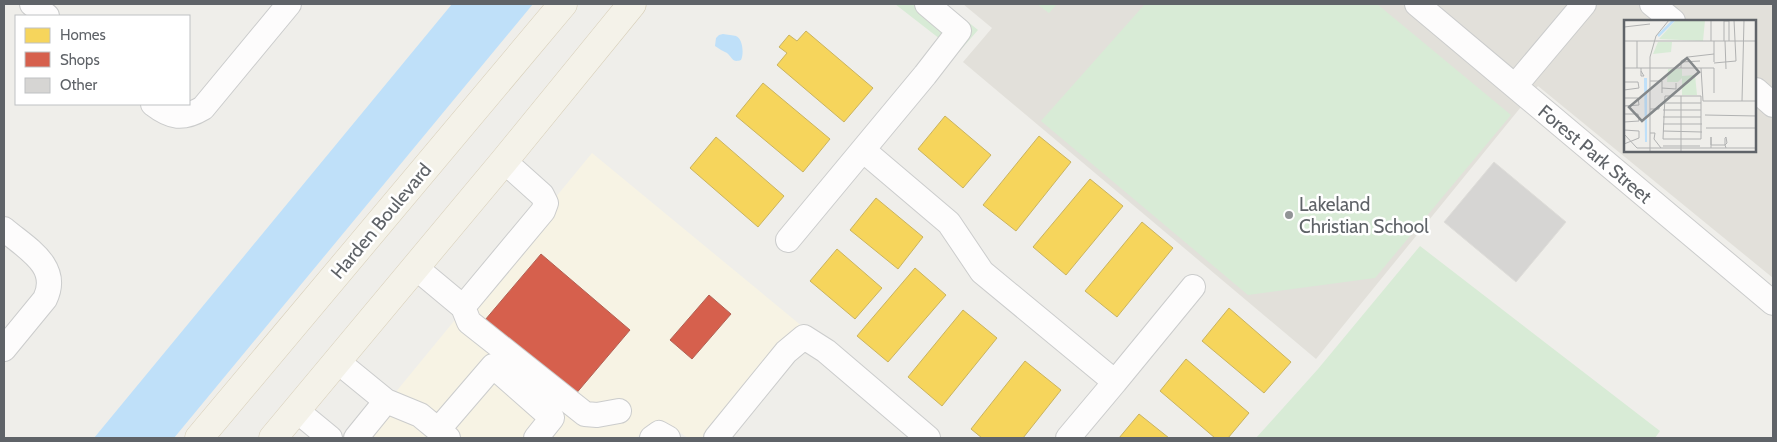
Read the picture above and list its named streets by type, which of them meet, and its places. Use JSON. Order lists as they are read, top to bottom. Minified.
{"streets":{"main road":["Harden Boulevard"],"street":["Forest Park Street"]},"places":["Lakeland Christian School"],"legend":["Homes","Shops","Other"]}
